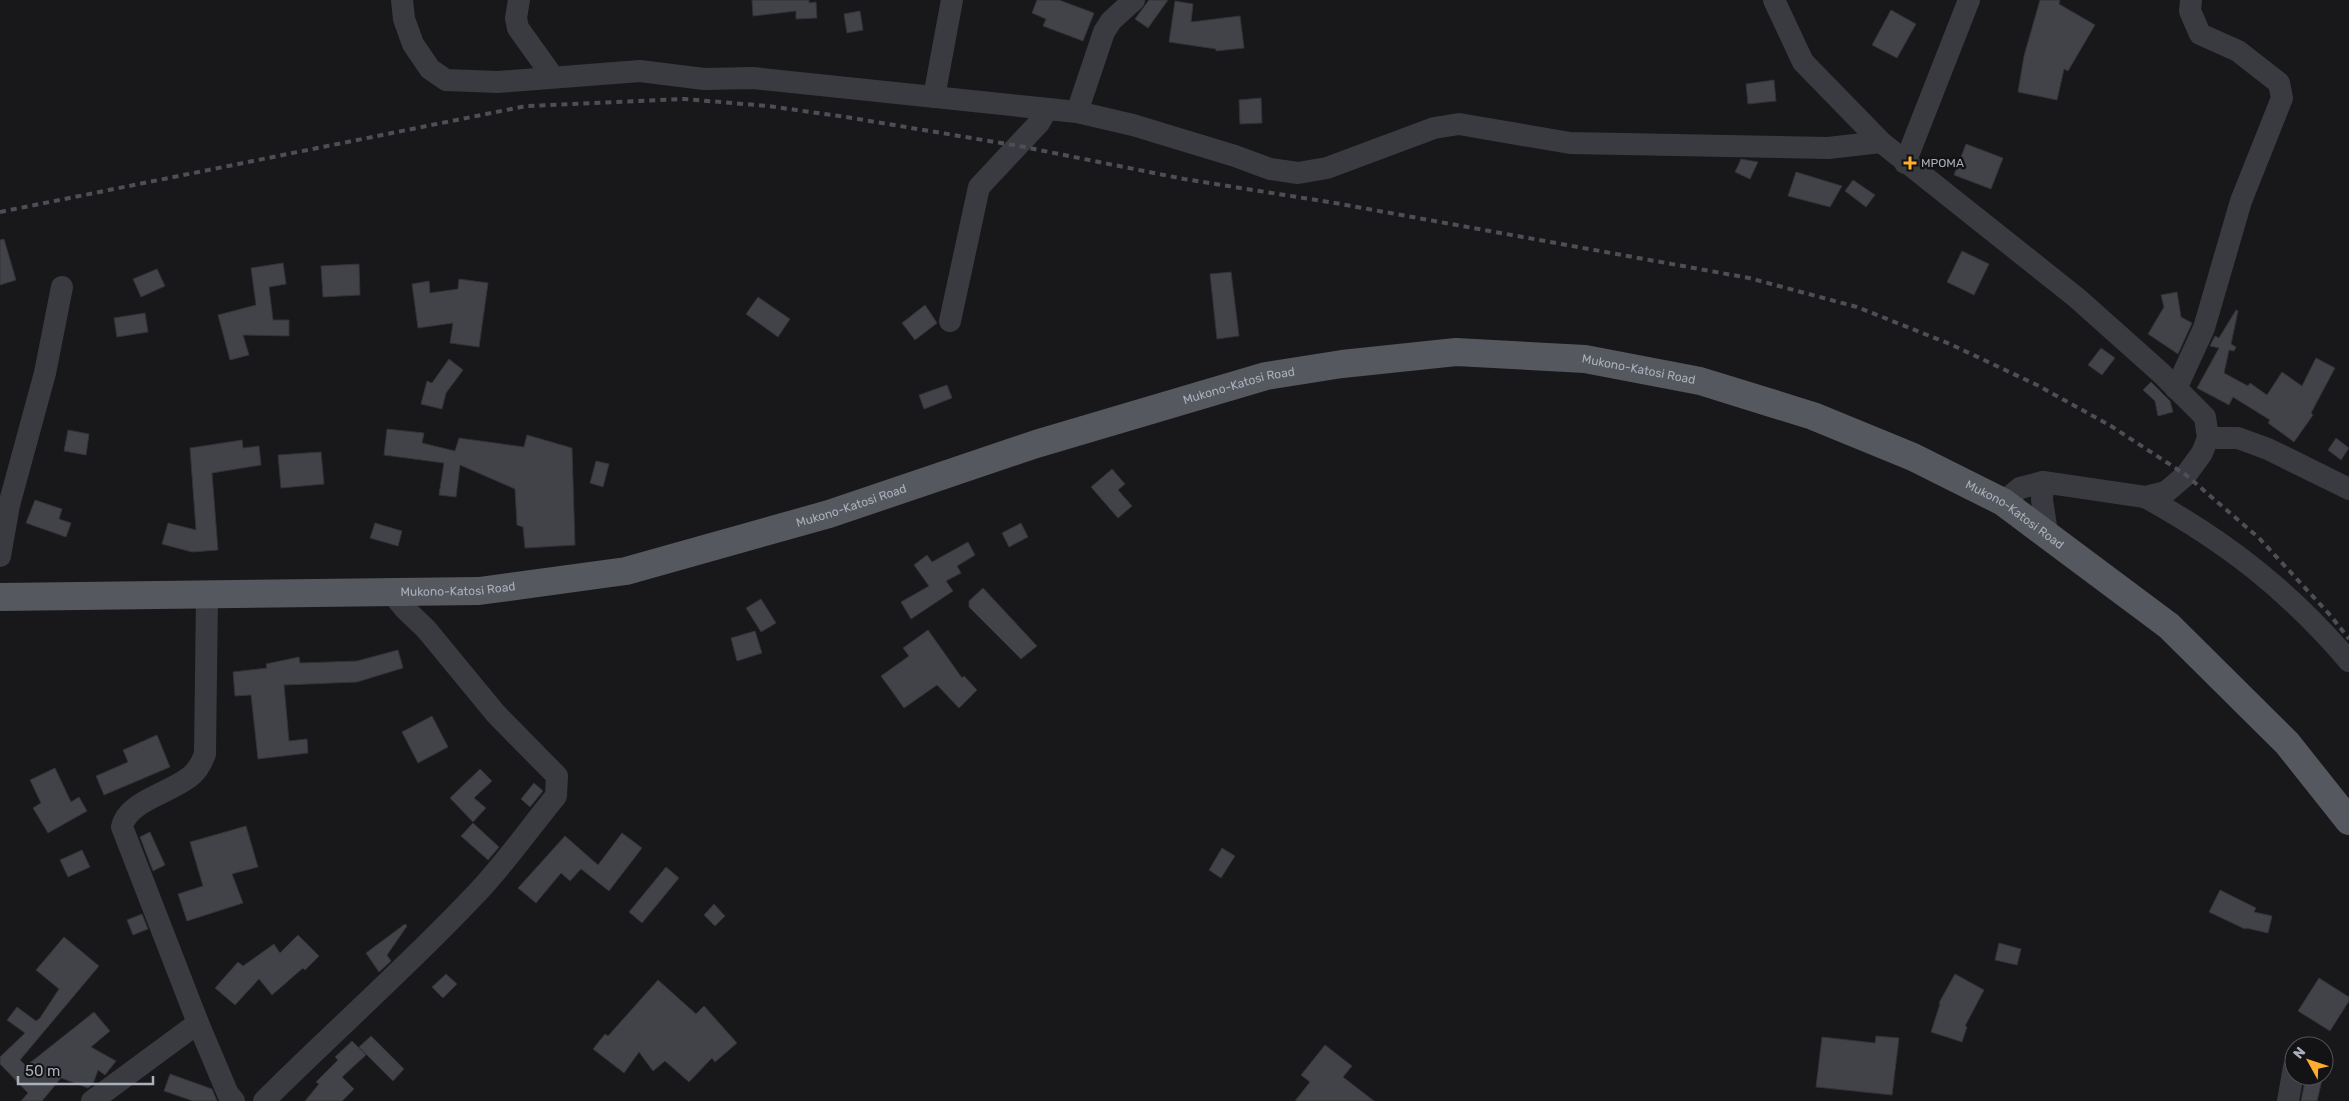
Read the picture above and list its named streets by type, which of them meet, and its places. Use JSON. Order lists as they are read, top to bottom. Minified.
{"streets":{"main road":["Mukono-Katosi Road"]},"places":{"health":["MPOMA"]},"scale_bar":"50 m","north":"top left"}
